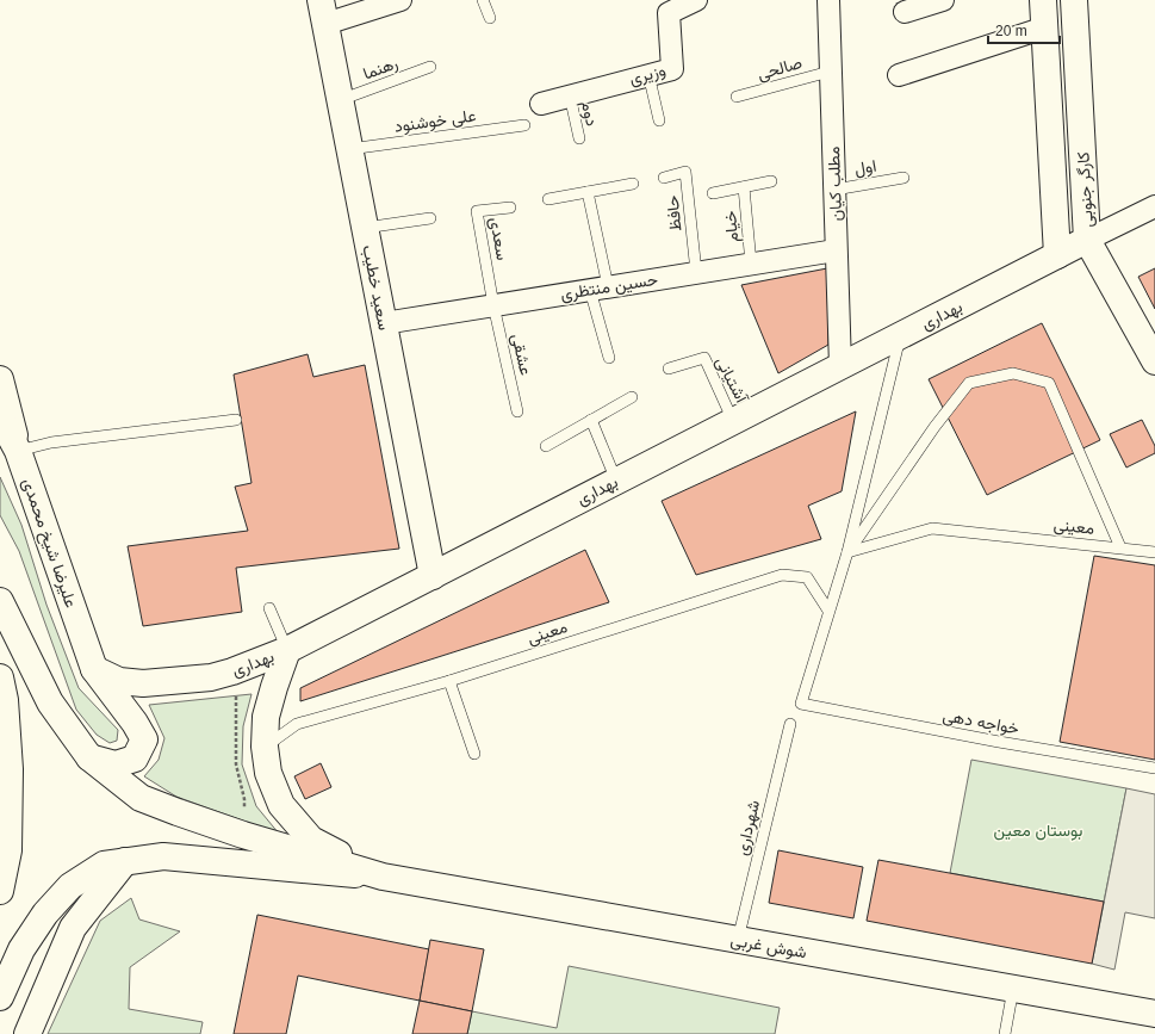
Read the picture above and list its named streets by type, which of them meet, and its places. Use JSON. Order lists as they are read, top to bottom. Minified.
{"streets":{"main road":["کارگر جنوبی","سعید خطیب","بهداری","علیرضا شیخ محمدی","شوش غربی"],"street":["وزیری","مطلب کیان","حسین منتظری"],"lane":["رهنما","صالحی","دوم","علی خوشنود","اول","حافظ","خیام","سعدی","عشقی","آشتیانی","معینی","خواجه دهی","شهرداری"]},"crossings":[["رهنما","سعید خطیب"],["صالحی","مطلب کیان"],["وزیری","دوم"],["علی خوشنود","سعید خطیب"],["اول","مطلب کیان"],["مطلب کیان","حسین منتظری"],["مطلب کیان","بهداری"],["کارگر جنوبی","بهداری"],["حافظ","حسین منتظری"],["خیام","حسین منتظری"],["سعدی","حسین منتظری"],["سعدی","عشقی"],["حسین منتظری","سعید خطیب"],["حسین منتظری","عشقی"],["سعید خطیب","بهداری"],["بهداری","آشتیانی"],["بهداری","علیرضا شیخ محمدی"],["معینی","خواجه دهی"],["شهرداری","شوش غربی"]],"parks":["بوستان معین"],"scale_bar":"20 m"}
